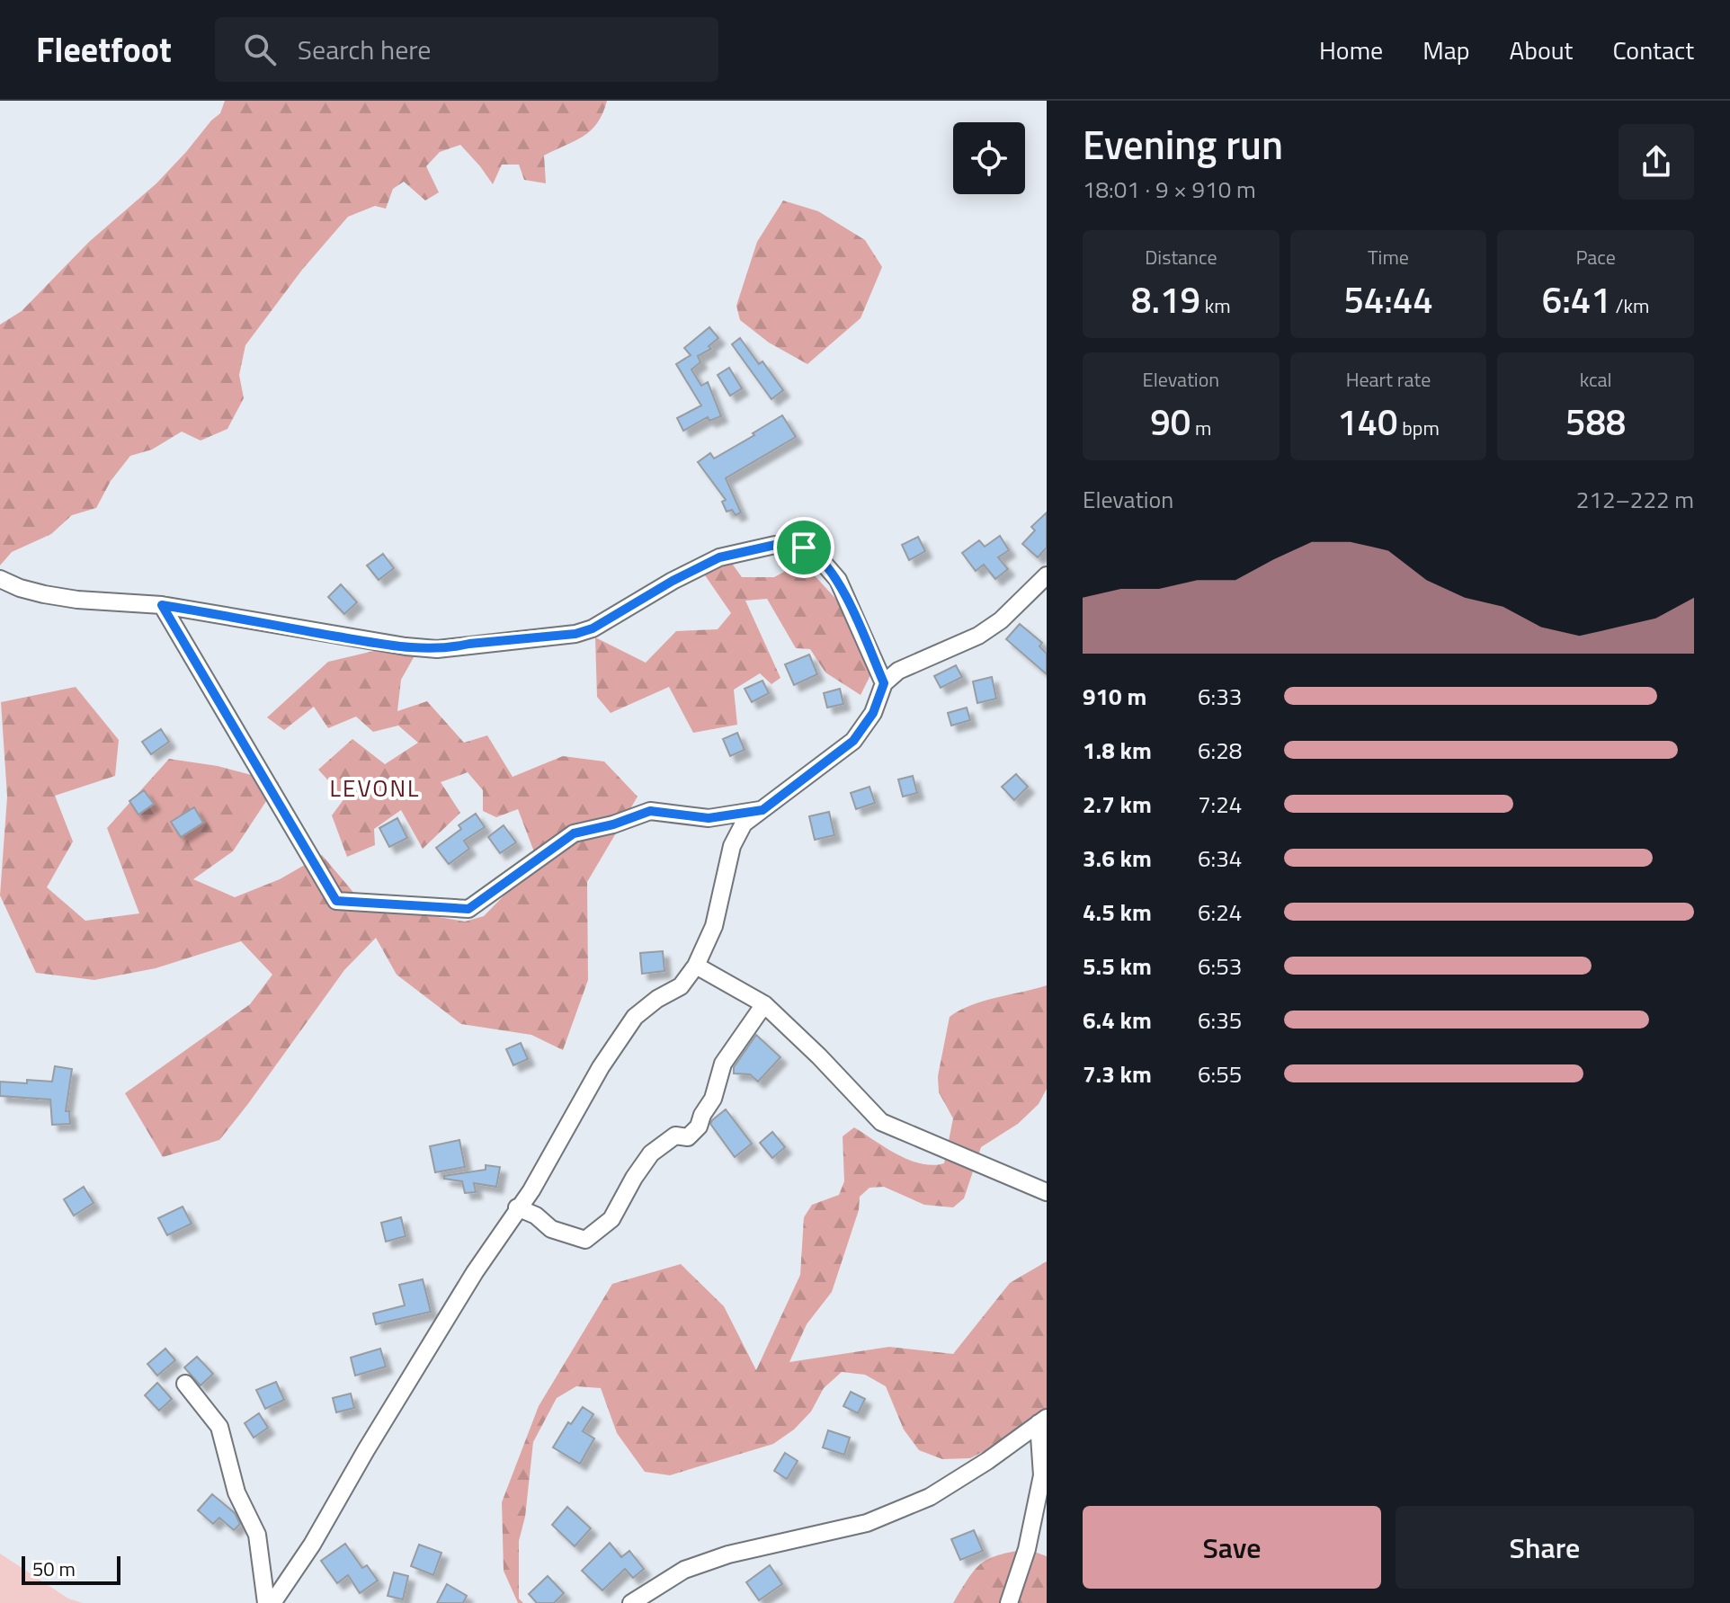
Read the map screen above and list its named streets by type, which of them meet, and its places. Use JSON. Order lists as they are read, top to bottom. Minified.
{"districts":["LEVONL"],"scale_bar":"50 m","page":{"header":"Fleetfoot","search":"Search here","nav":["Home","Map","About","Contact"],"heading":["Evening run","18:01 · 9 × 910 m"],"stats":[["Distance","8.19 km"],["Time","54:44"],["Pace","6:41 /km"],["Elevation","90 m"],["Heart rate","140 bpm"],["kcal","588"]],"chart":["Elevation","212–222 m"],"list":[{"name":"910 m","note":"6:33"},{"name":"1.8 km","note":"6:28"},{"name":"2.7 km","note":"7:24"},{"name":"3.6 km","note":"6:34"},{"name":"4.5 km","note":"6:24"},{"name":"5.5 km","note":"6:53"},{"name":"6.4 km","note":"6:35"},{"name":"7.3 km","note":"6:55"}],"buttons":["Save","Share"],"scale":"50 m"}}
